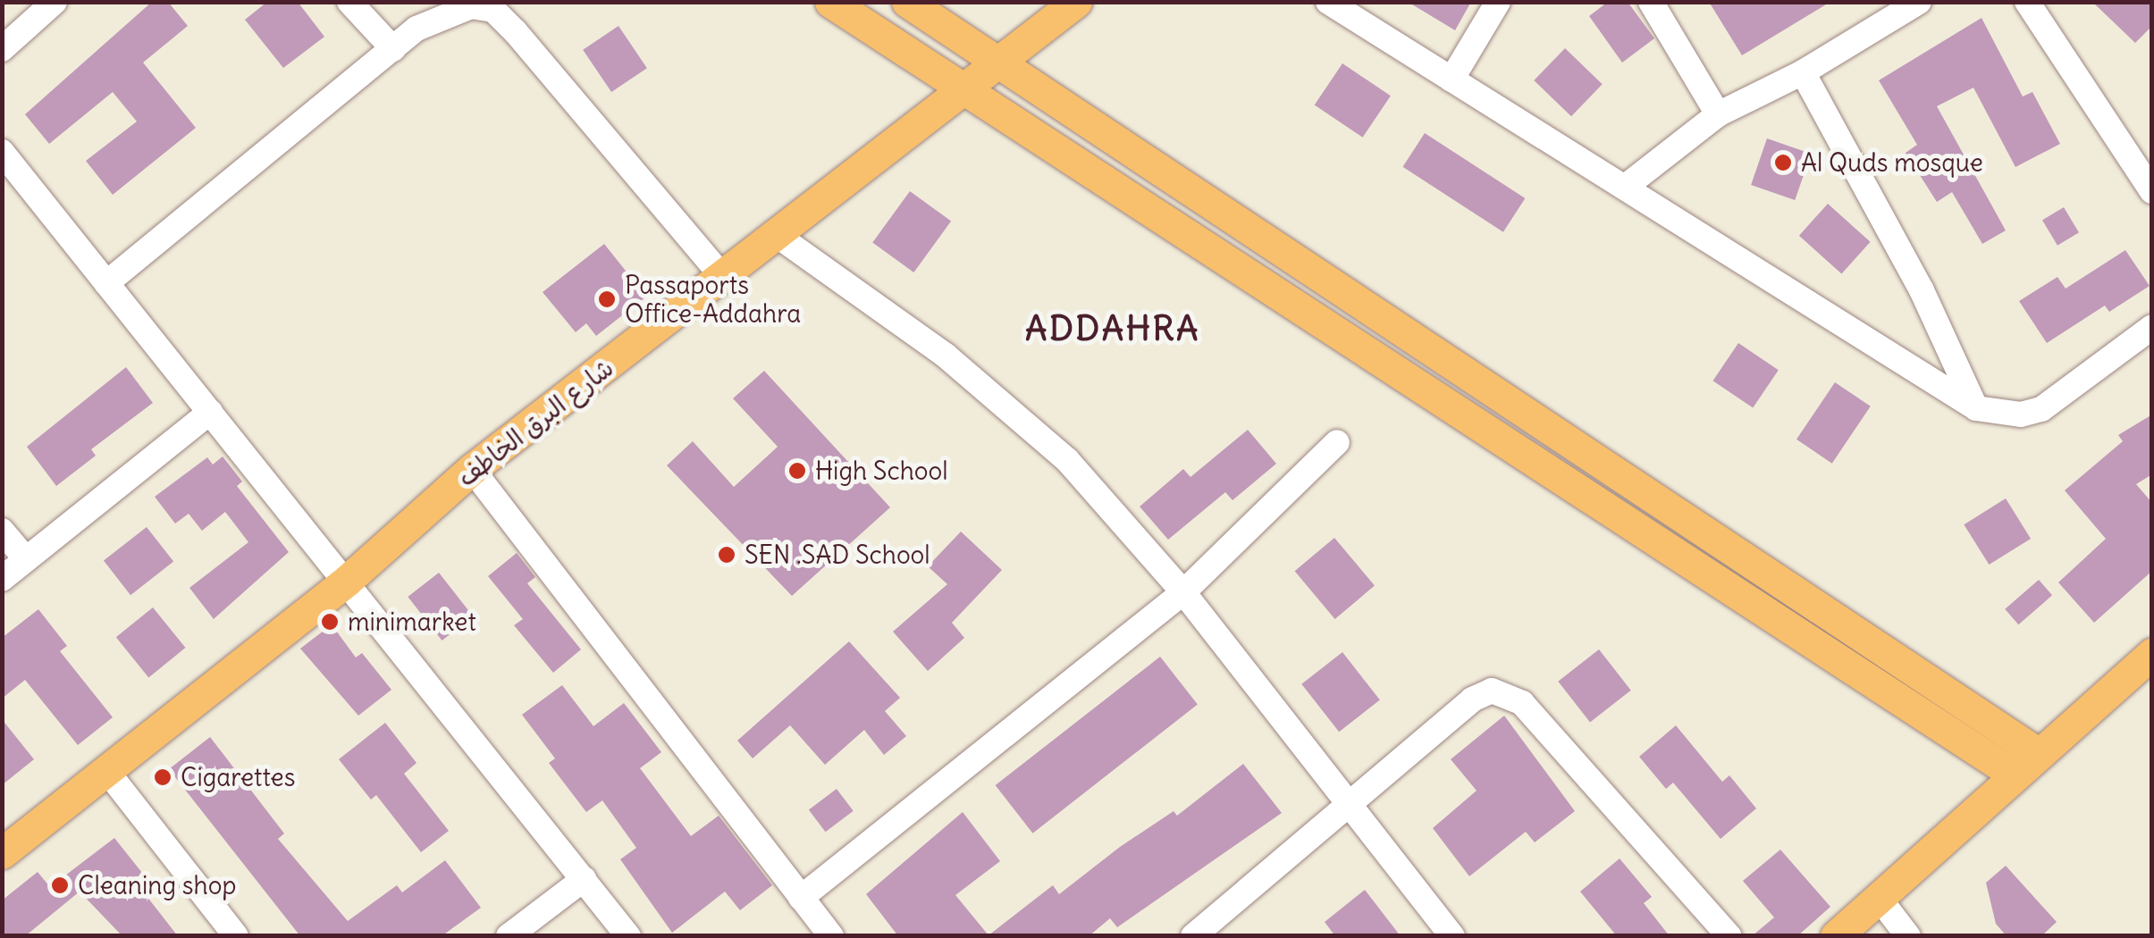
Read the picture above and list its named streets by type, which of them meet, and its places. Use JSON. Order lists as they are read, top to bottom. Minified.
{"streets":{"main road":["شارع البرق الخاطف"]},"districts":["ADDAHRA"],"places":["Al Quds mosque","Passaports Office-Addahra","High School","SEN .SAD School","minimarket","Cigarettes","Cleaning shop"]}
